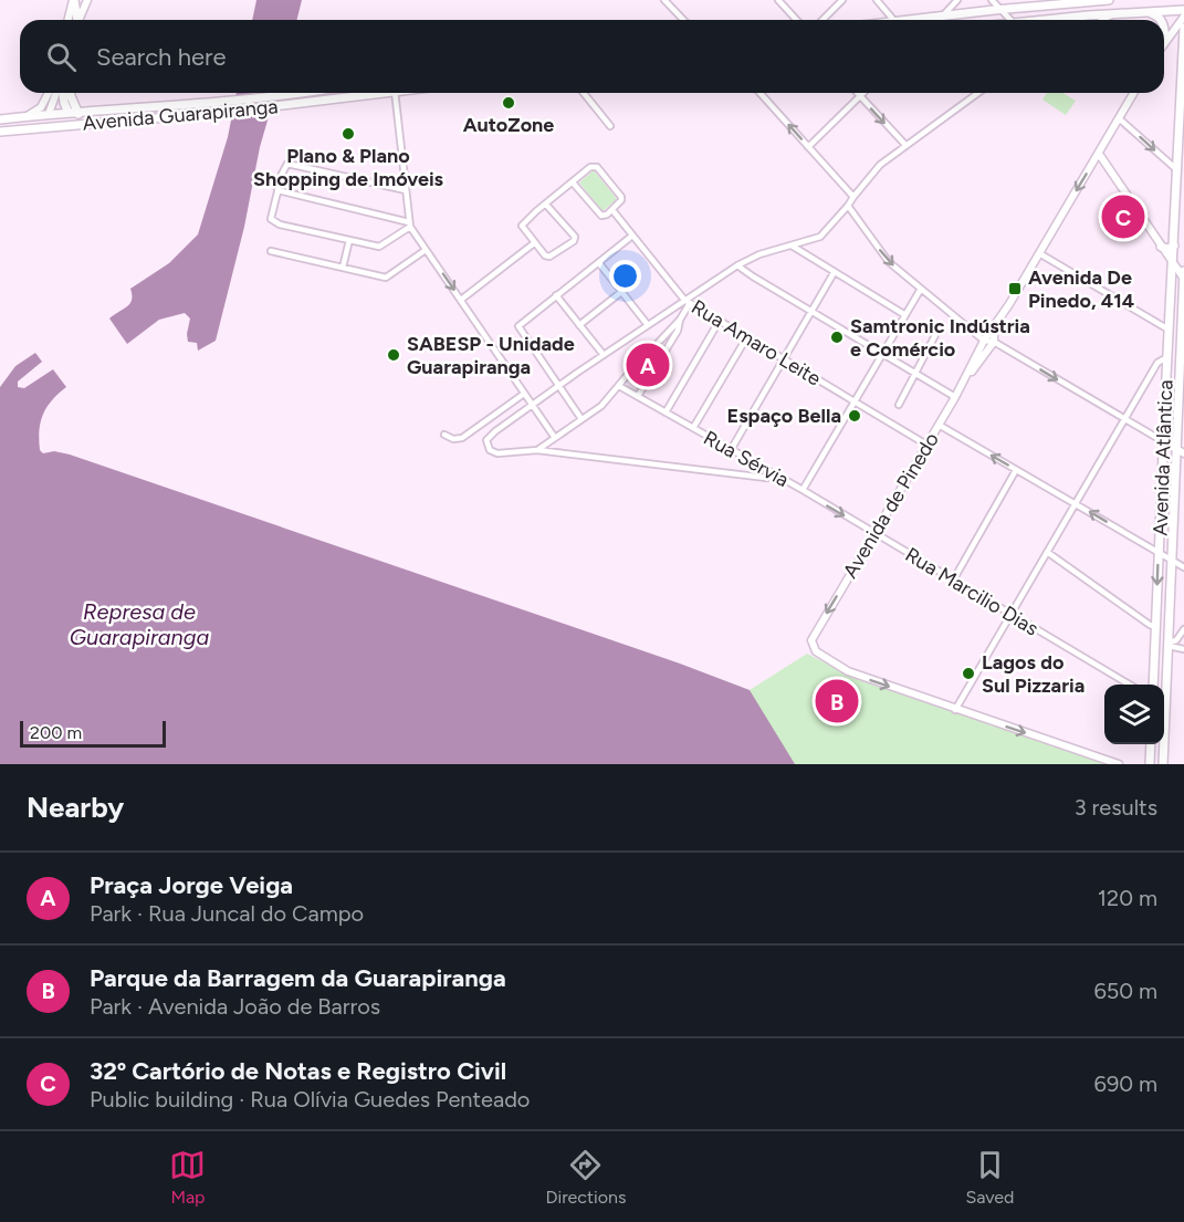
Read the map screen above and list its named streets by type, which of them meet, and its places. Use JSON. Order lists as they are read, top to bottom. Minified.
{"streets":{"main road":["Avenida Guarapiranga","Avenida Atlântica"],"street":["Rua Amaro Leite","Rua Sérvia","Avenida de Pinedo","Rua Marcilio Dias"]},"crossings":[["Rua Amaro Leite","Avenida de Pinedo"],["Rua Sérvia","Avenida de Pinedo"],["Rua Sérvia","Rua Marcilio Dias"],["Avenida de Pinedo","Rua Marcilio Dias"]],"water":["Represa de Guarapiranga"],"places":{"other":["AutoZone","Plano & Plano Shopping de Imóveis","Samtronic Indústria e Comércio","SABESP - Unidade Guarapiranga","Espaço Bella","Lagos do Sul Pizzaria"],"transit":["Avenida De Pinedo, 414"]},"scale_bar":"200 m","page":{"search":"Search here","pins":["C","A","B"],"scale":"200 m","heading":["Nearby","3 results"],"list":[{"mark":"A","name":"Praça Jorge Veiga","note":"Park · Rua Juncal do Campo","value":"120 m"},{"mark":"B","name":"Parque da Barragem da Guarapiranga","note":"Park · Avenida João de Barros","value":"650 m"},{"mark":"C","name":"32º Cartório de Notas e Registro Civil","note":"Public building · Rua Olívia Guedes Penteado","value":"690 m"}],"nav":["Map","Directions","Saved"]}}
